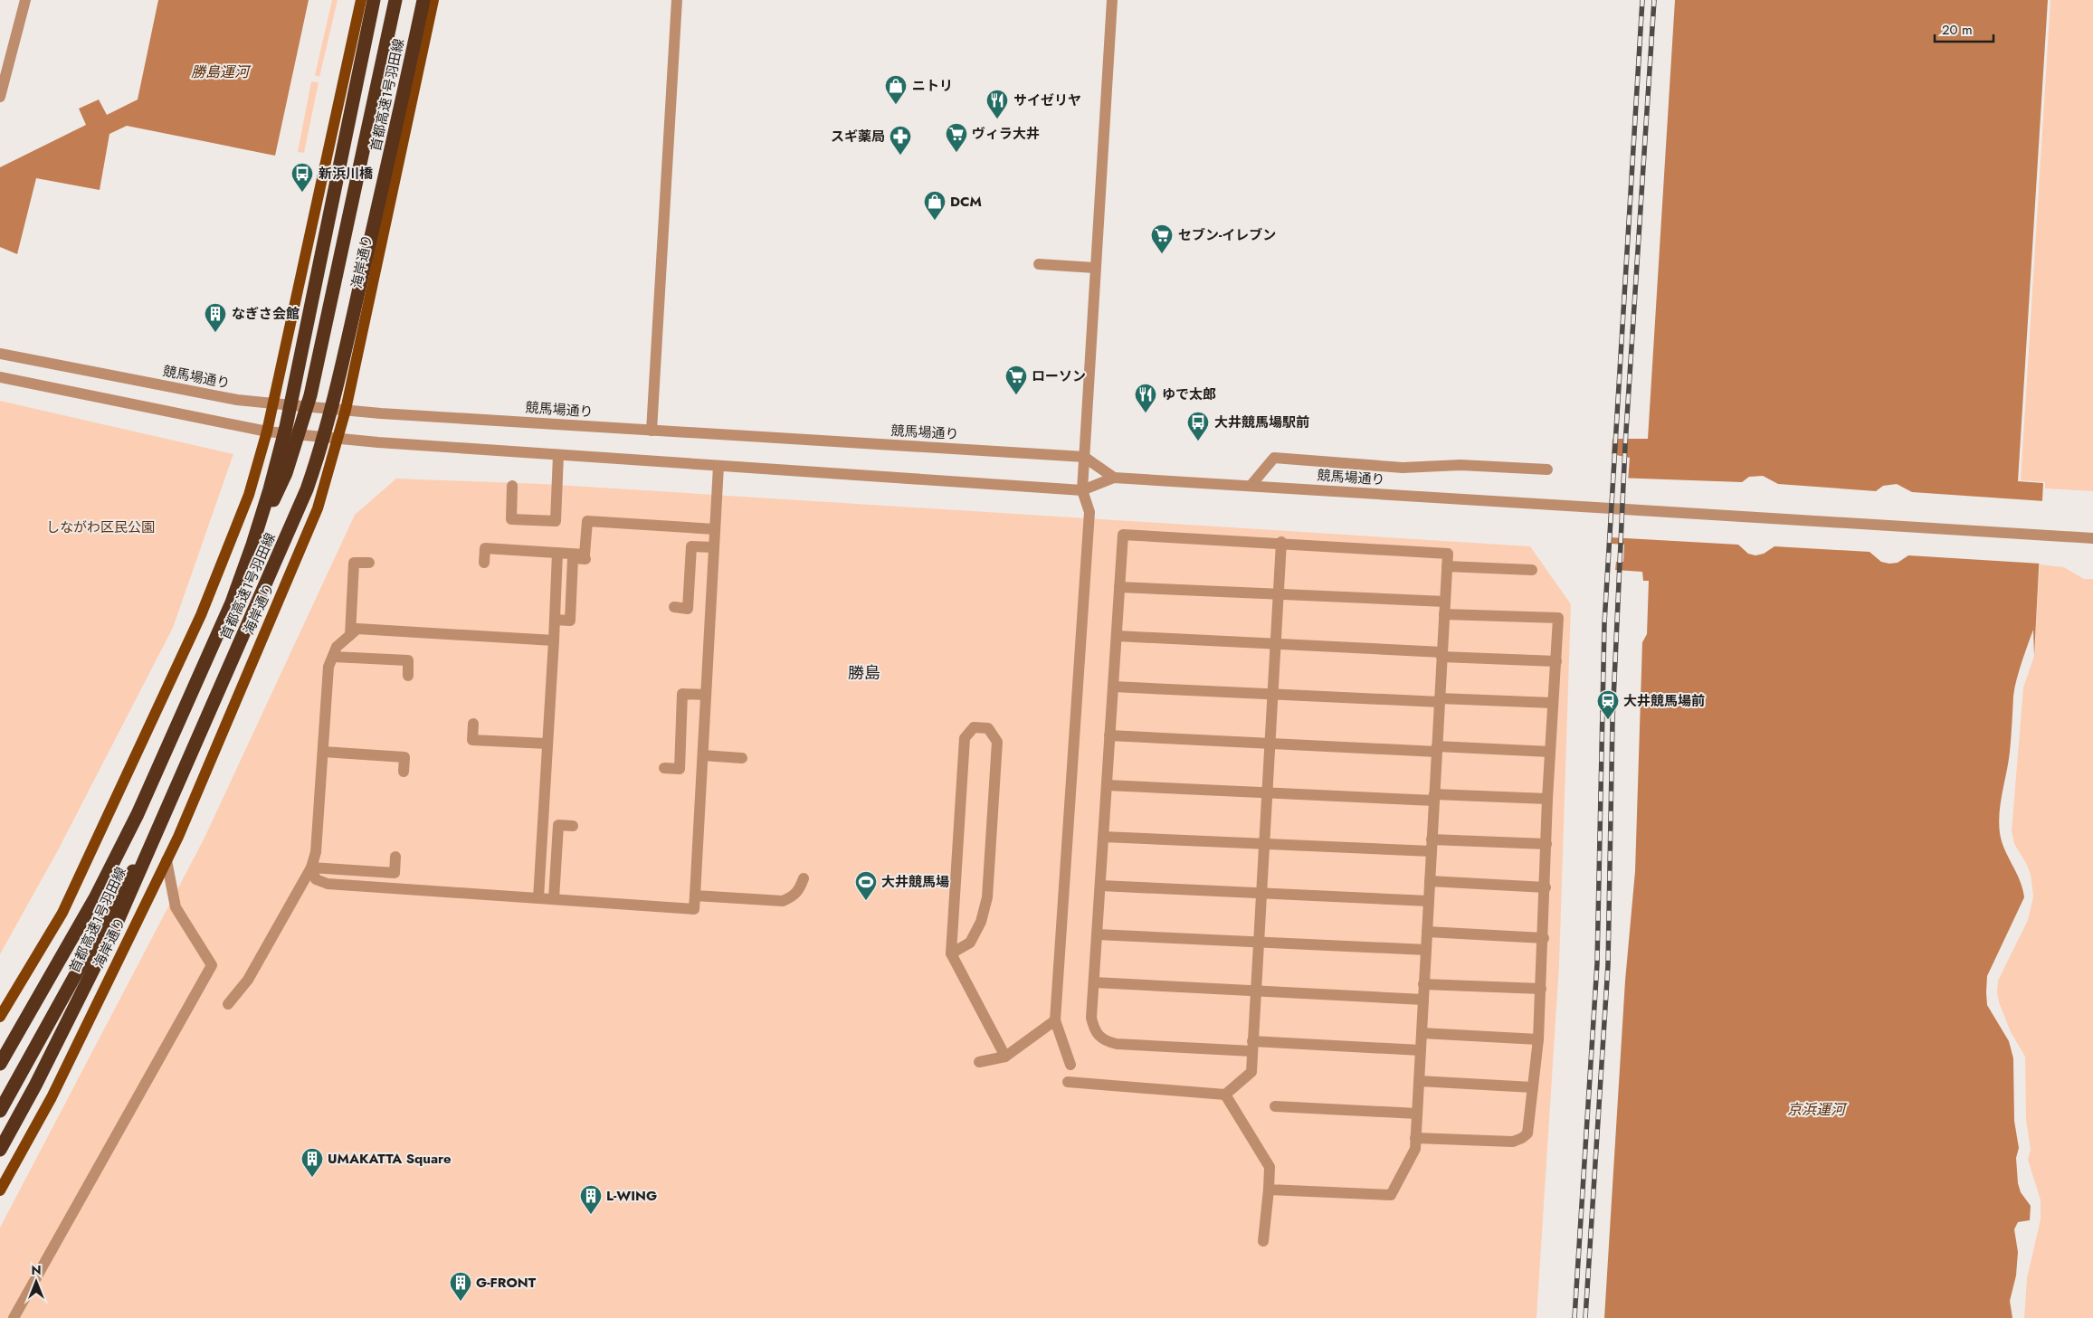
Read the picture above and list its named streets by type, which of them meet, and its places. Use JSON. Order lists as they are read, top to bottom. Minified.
{"streets":{"highway":["首都高速1号羽田線"],"main road":["海岸通り"],"street":["競馬場通り"]},"crossings":[["海岸通り","競馬場通り"]],"districts":["勝島"],"water":["勝島運河","京浜運河"],"parks":["しながわ区民公園"],"places":{"shop":["ニトリ","DCM"],"restaurant":["サイゼリヤ","ゆで太郎"],"supermarket":["ヴィラ大井","セブン-イレブン","ローソン"],"pharmacy":["スギ薬局"],"bus stop":["新浜川橋","大井競馬場駅前"],"building":["なぎさ会館","UMAKATTA Square","L-WING","G-FRONT"],"station":["大井競馬場前"],"sports":["大井競馬場"]},"scale_bar":"20 m","north":"top"}
